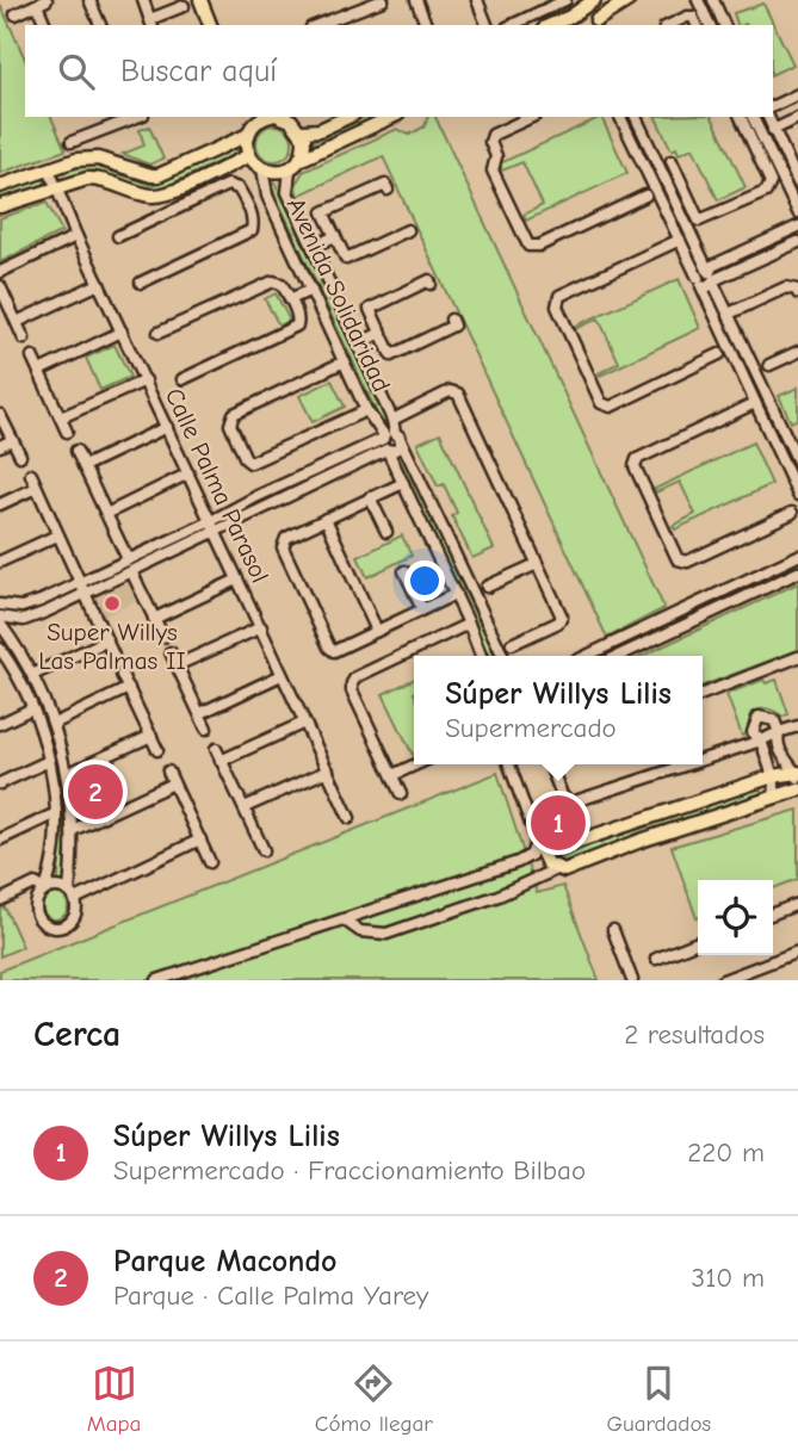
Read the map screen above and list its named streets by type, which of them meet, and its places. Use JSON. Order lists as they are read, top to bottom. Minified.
{"streets":{"street":["Avenida Solidaridad","Calle Palma Parasol"]},"places":["Super Willys Las Palmas II"],"page":{"search":"Buscar aquí","popup":["Súper Willys Lilis","Supermercado"],"pins":["2","1"],"heading":["Cerca","2 resultados"],"list":[{"mark":"1","name":"Súper Willys Lilis","note":"Supermercado · Fraccionamiento Bilbao","value":"220 m"},{"mark":"2","name":"Parque Macondo","note":"Parque · Calle Palma Yarey","value":"310 m"}],"nav":["Mapa","Cómo llegar","Guardados"]}}
